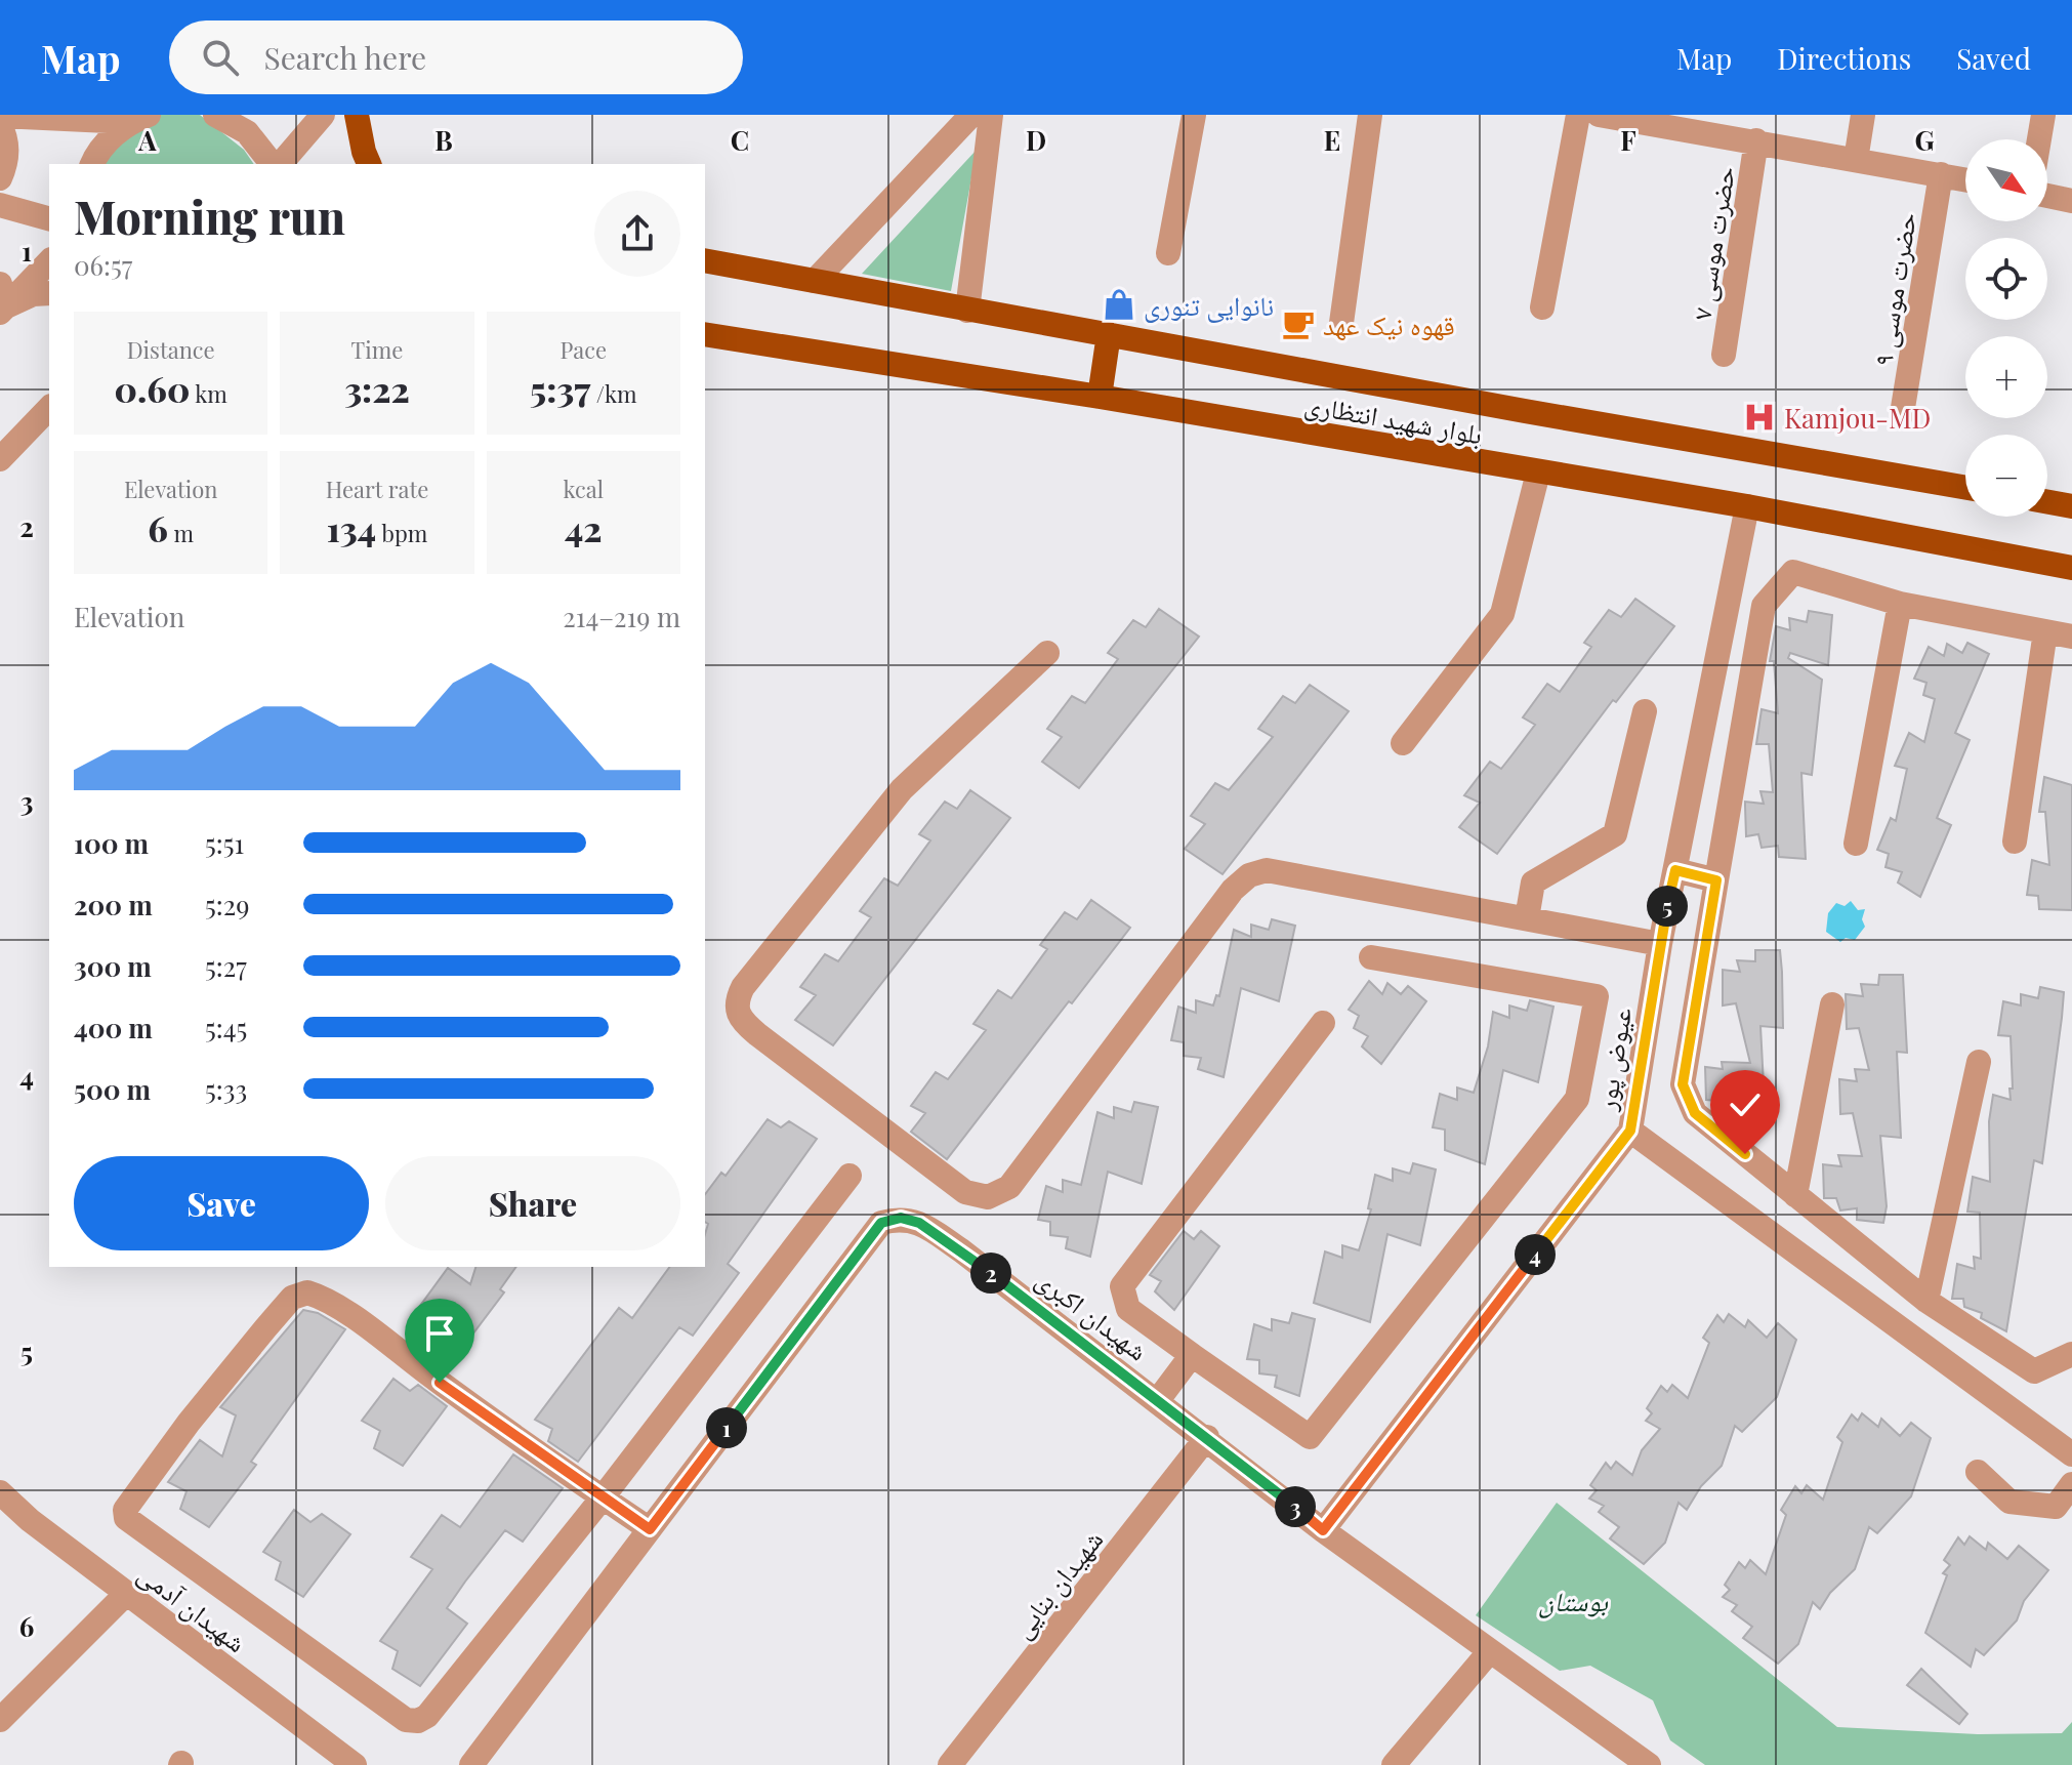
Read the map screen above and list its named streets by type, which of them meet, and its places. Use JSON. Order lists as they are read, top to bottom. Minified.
{"streets":{"main road":["بلوار شهید انتظاری"],"street":["حضرت موسی ۷","حضرت موسی ۹","عیوض پور","شهیدان اکبری","شهیدان بنایی","شهیدان آدمی"]},"crossings":[["بلوار شهید انتظاری","عیوض پور"],["شهیدان اکبری","شهیدان بنایی"]],"parks":["بوستان"],"places":{"shop":["نانوایی تنوری"],"cafe":["قهوه نیک عهد"],"hospital":["Kamjou-MD"]},"north":"bottom right","page":{"header":"Map","search":"Search here","nav":["Map","Directions","Saved"],"map_buttons":["+","−"],"heading":["Morning run","06:57"],"stats":[["Distance","0.60 km"],["Time","3:22"],["Pace","5:37 /km"],["Elevation","6 m"],["Heart rate","134 bpm"],["kcal","42"]],"chart":["Elevation","214–219 m"],"list":[{"name":"100 m","note":"5:51"},{"name":"200 m","note":"5:29"},{"name":"300 m","note":"5:27"},{"name":"400 m","note":"5:45"},{"name":"500 m","note":"5:33"}],"pins":["5","4","2","1","3"],"buttons":["Save","Share"]},"grid":{"columns":["A","B","C","D","E","F","G"],"rows":["1","2","3","4","5","6"]}}
